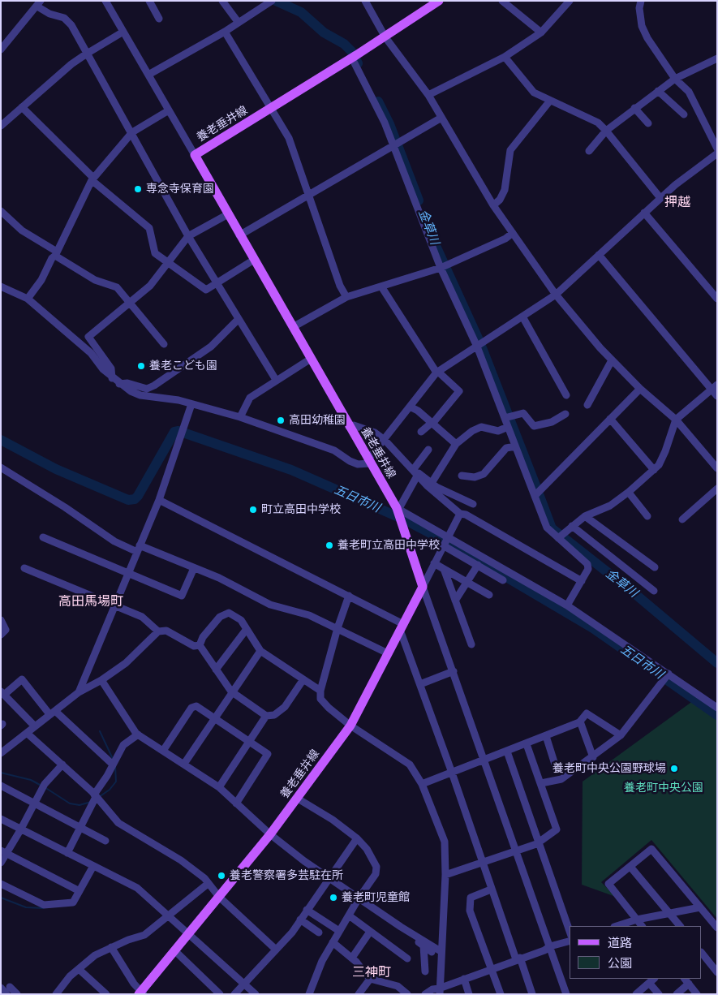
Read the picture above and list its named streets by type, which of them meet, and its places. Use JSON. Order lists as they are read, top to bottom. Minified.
{"streets":{"main road":["養老垂井線"]},"districts":["押越","高田馬場町","三神町"],"water":["金草川","五日市川"],"parks":["養老町中央公園"],"places":["専念寺保育園","養老こども園","高田幼稚園","町立高田中学校","養老町立高田中学校","養老町中央公園野球場","養老警察署多芸駐在所","養老町児童館"],"legend":["道路","公園"]}
